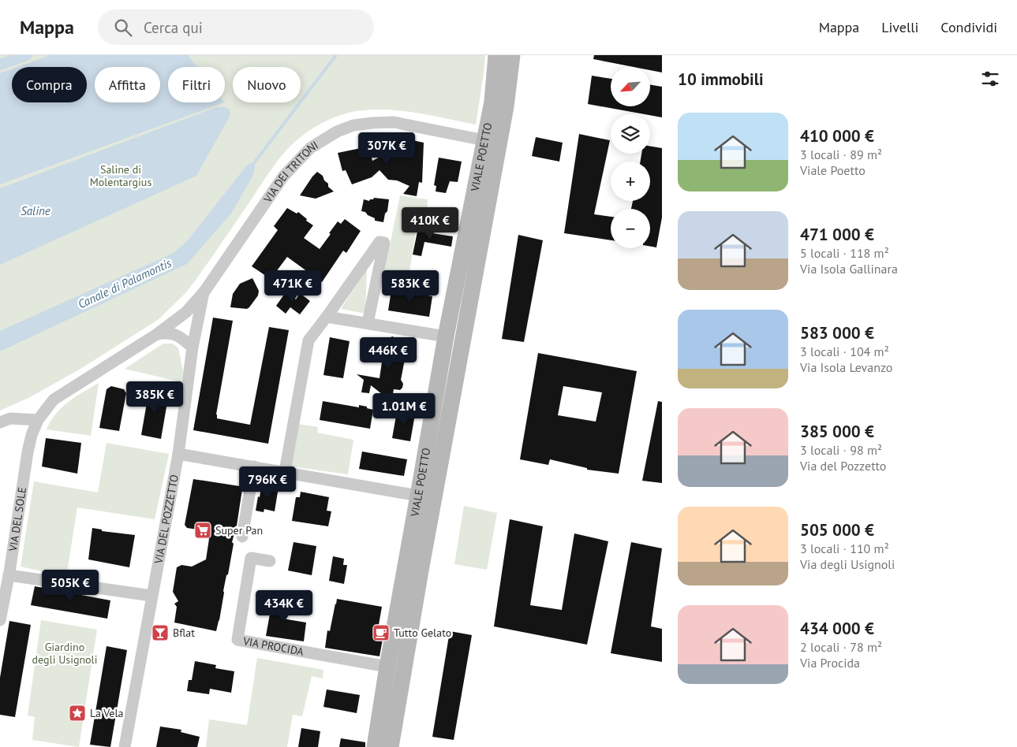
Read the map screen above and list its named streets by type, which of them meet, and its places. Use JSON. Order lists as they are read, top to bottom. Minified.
{"streets":{"main road":["VIALE POETTO"],"street":["VIA DEI TRITONI","VIA DEL SOLE","VIA DEL POZZETTO","VIA PROCIDA"]},"crossings":[["VIALE POETTO","VIA DEI TRITONI"],["VIALE POETTO","VIA PROCIDA"],["VIA DEI TRITONI","VIA DEL SOLE"],["VIA DEI TRITONI","VIA DEL POZZETTO"]],"water":["Saline","Canale di Palamontis"],"parks":["Saline di Molentargius","Giardino degli Usignoli"],"places":{"supermarket":["Super Pan"],"bar":["Bflat"],"cafe":["Tutto Gelato"],"place":["La Vela"]},"north":"bottom left","page":{"header":"Mappa","search":"Cerca qui","nav":["Mappa","Livelli","Condividi"],"heading":"10 immobili","map_buttons":["+","−"],"chip":["Compra","Affitta","Filtri","Nuovo"],"list":[{"name":"410 000 €","note":"3 locali · 89 m² · Viale Poetto"},{"name":"471 000 €","note":"5 locali · 118 m² · Via Isola Gallinara"},{"name":"583 000 €","note":"3 locali · 104 m² · Via Isola Levanzo"},{"name":"385 000 €","note":"3 locali · 98 m² · Via del Pozzetto"},{"name":"505 000 €","note":"3 locali · 110 m² · Via degli Usignoli"},{"name":"434 000 €","note":"2 locali · 78 m² · Via Procida"}],"price":["307K €","410K €","471K €","583K €","446K €","385K €","1.01M €","796K €","505K €","434K €"]}}
